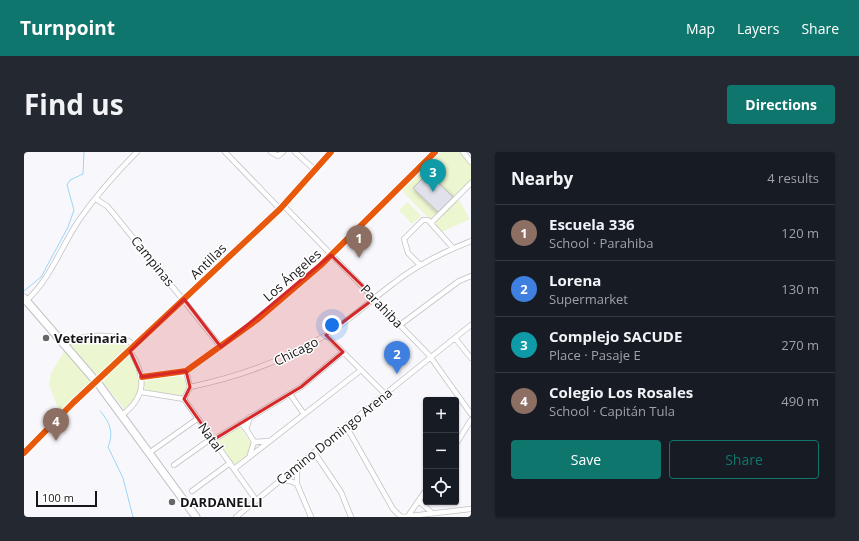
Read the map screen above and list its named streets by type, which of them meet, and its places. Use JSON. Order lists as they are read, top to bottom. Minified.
{"streets":{"street":["Campinas","Antillas","Los Ángeles","Parahiba","Chicago","Camino Domingo Arena","Natal"]},"crossings":[["Campinas","Antillas"],["Campinas","Los Ángeles"],["Antillas","Parahiba"],["Los Ángeles","Parahiba"],["Parahiba","Chicago"],["Parahiba","Camino Domingo Arena"],["Camino Domingo Arena","Natal"]],"places":["Veterinaria","DARDANELLI"],"scale_bar":"100 m","page":{"header":"Turnpoint","nav":["Map","Layers","Share"],"title":"Find us","buttons":["Directions",["Save","Share"]],"heading":["Nearby","4 results"],"pins":["3","1","2","4"],"list":[{"mark":"1","name":"Escuela 336","note":"School · Parahiba","value":"120 m"},{"mark":"2","name":"Lorena","note":"Supermarket","value":"130 m"},{"mark":"3","name":"Complejo SACUDE","note":"Place · Pasaje E","value":"270 m"},{"mark":"4","name":"Colegio Los Rosales","note":"School · Capitán Tula","value":"490 m"}],"map_buttons":["+","−"],"scale":"100 m"}}
